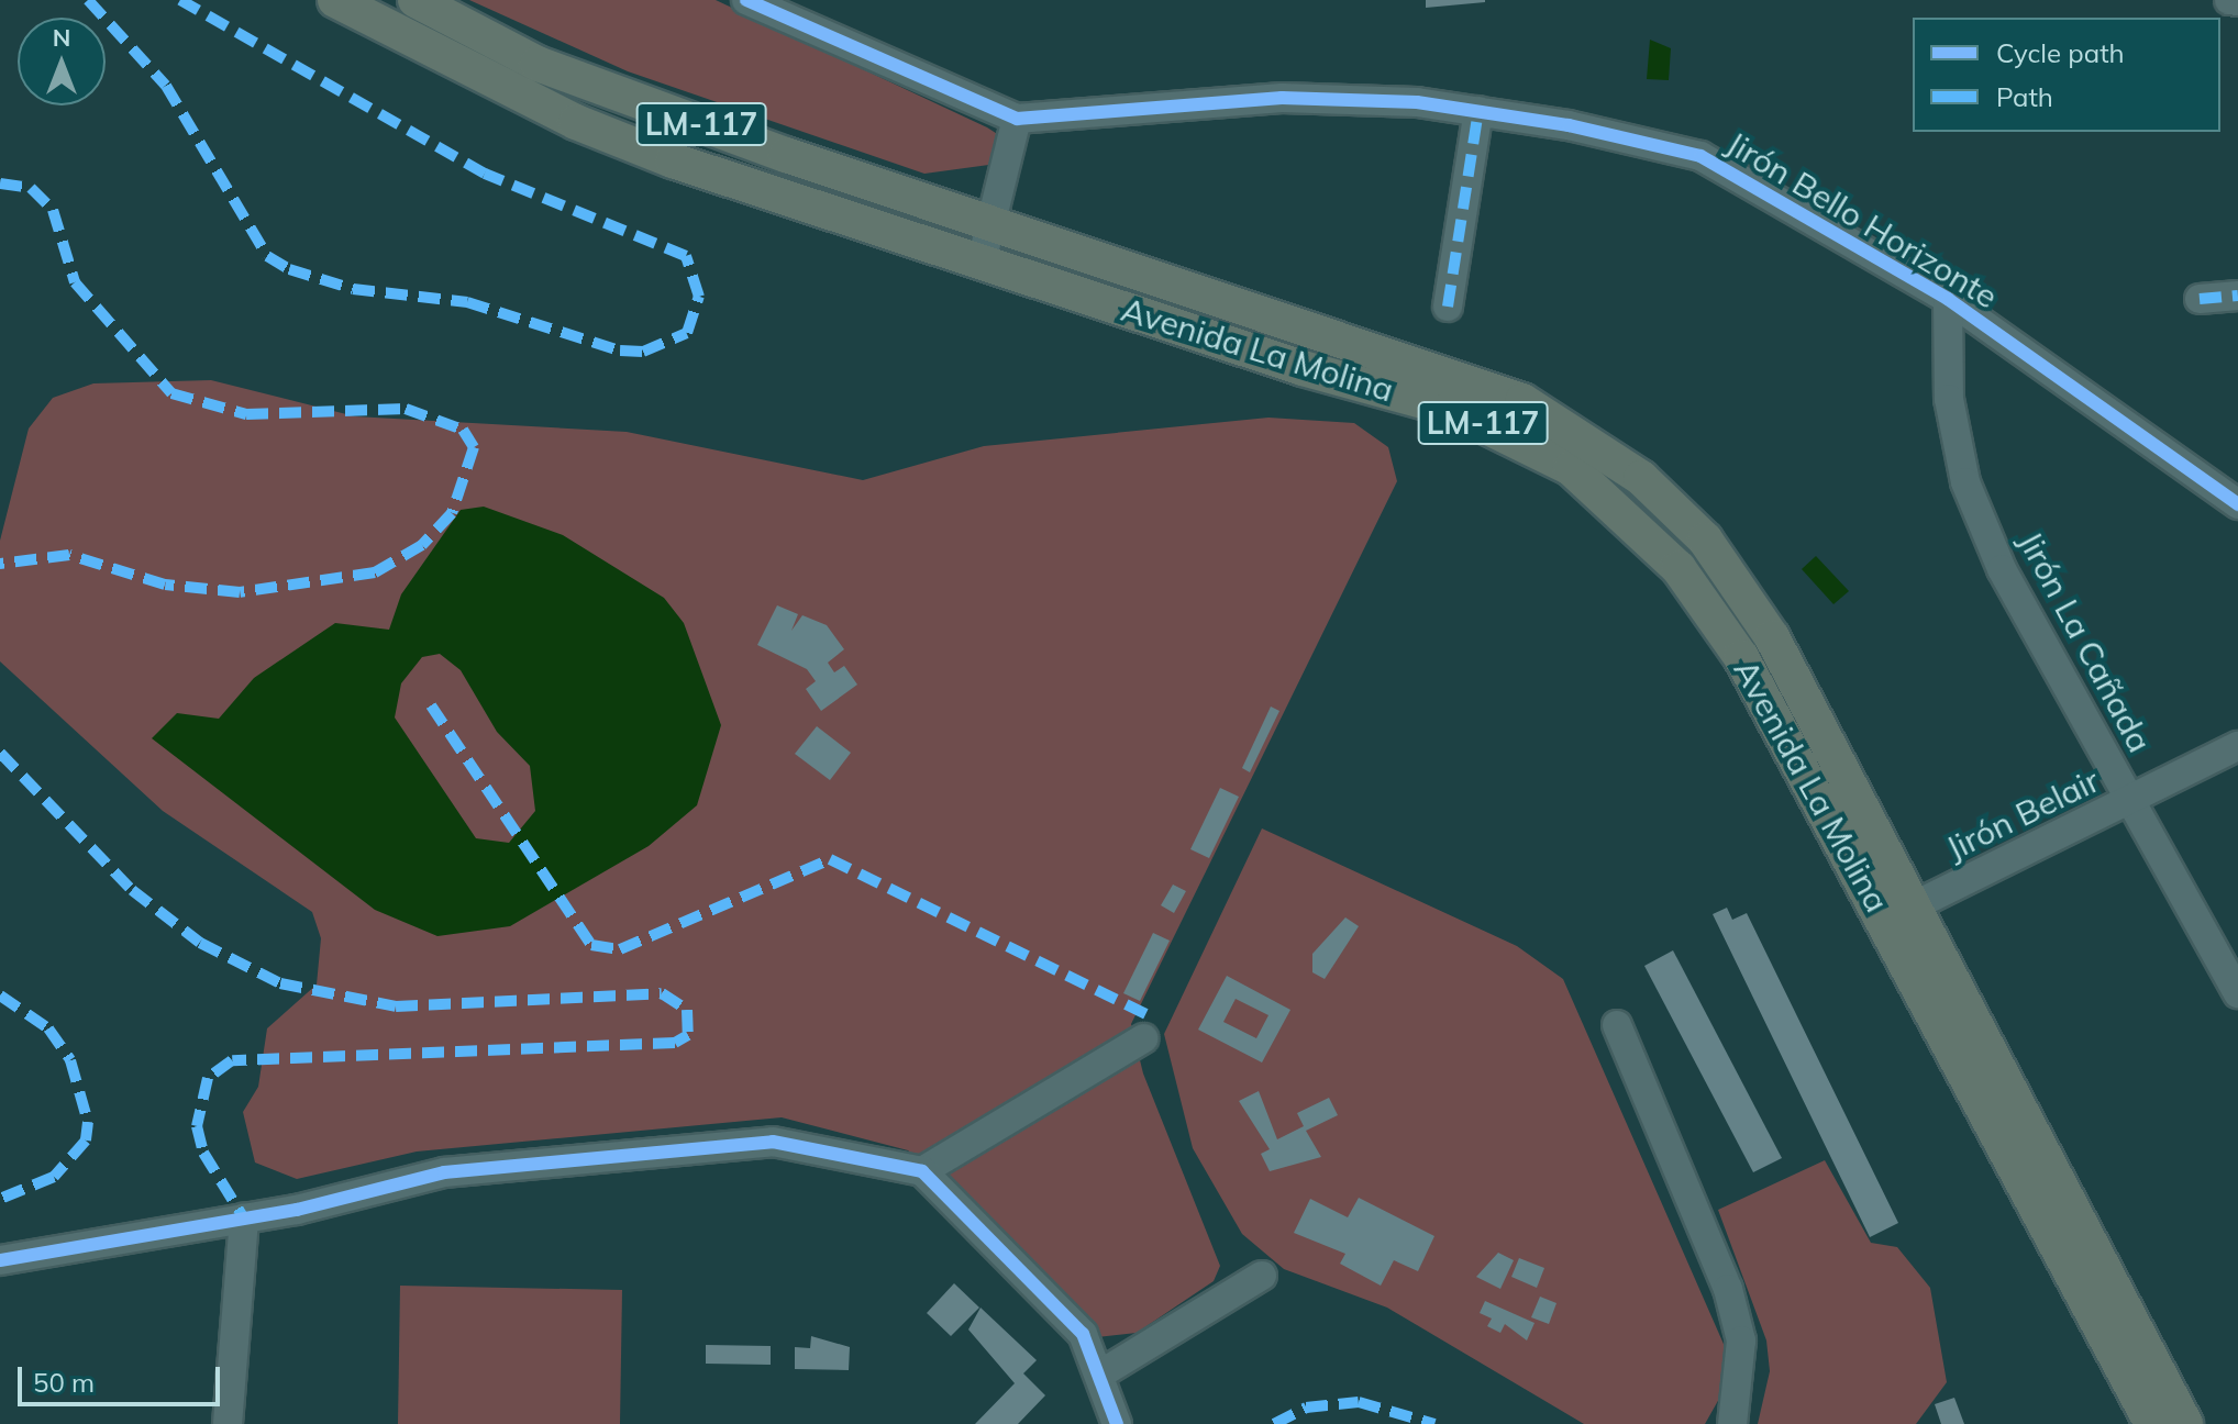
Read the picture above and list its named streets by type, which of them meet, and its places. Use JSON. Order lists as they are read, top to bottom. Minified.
{"streets":{"main road":["LM-117","Avenida La Molina"],"street":["Jirón Bello Horizonte","Jirón La Cañada","Jirón Belair"]},"crossings":[["Jirón Bello Horizonte","Jirón La Cañada"],["Avenida La Molina","Jirón Belair"],["Jirón La Cañada","Jirón Belair"]],"legend":["Cycle path","Path"],"scale_bar":"50 m","north":"top"}
